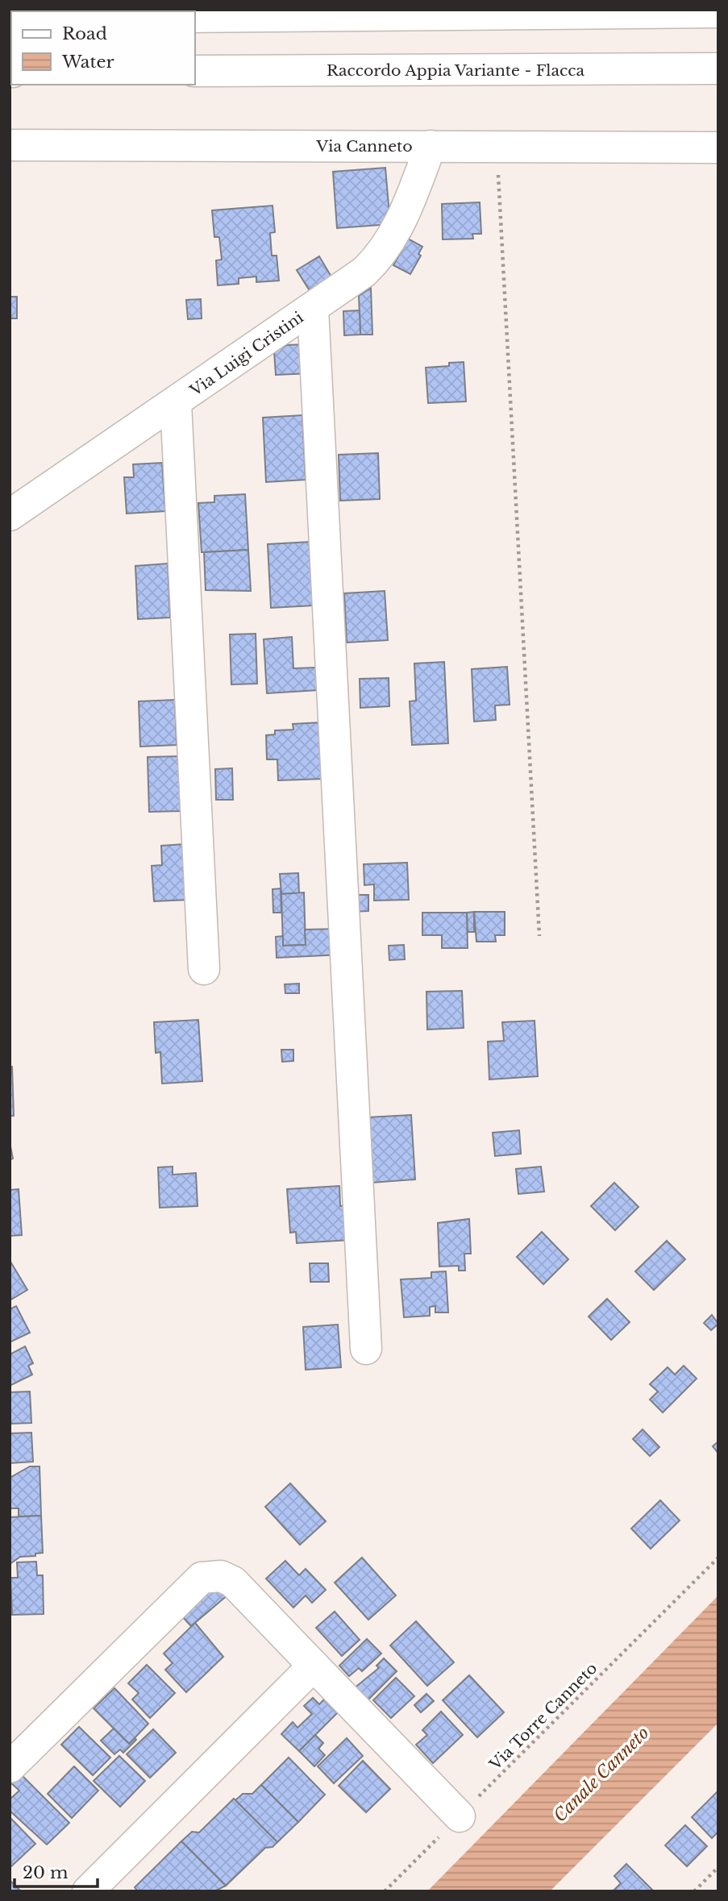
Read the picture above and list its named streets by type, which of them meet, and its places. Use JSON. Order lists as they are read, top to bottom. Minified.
{"streets":{"street":["Raccordo Appia Variante - Flacca","Via Canneto","Via Luigi Cristini"],"path":["Via Torre Canneto"]},"crossings":[["Via Canneto","Via Luigi Cristini"]],"water":["Canale Canneto"],"legend":["Road","Water"],"scale_bar":"20 m"}
